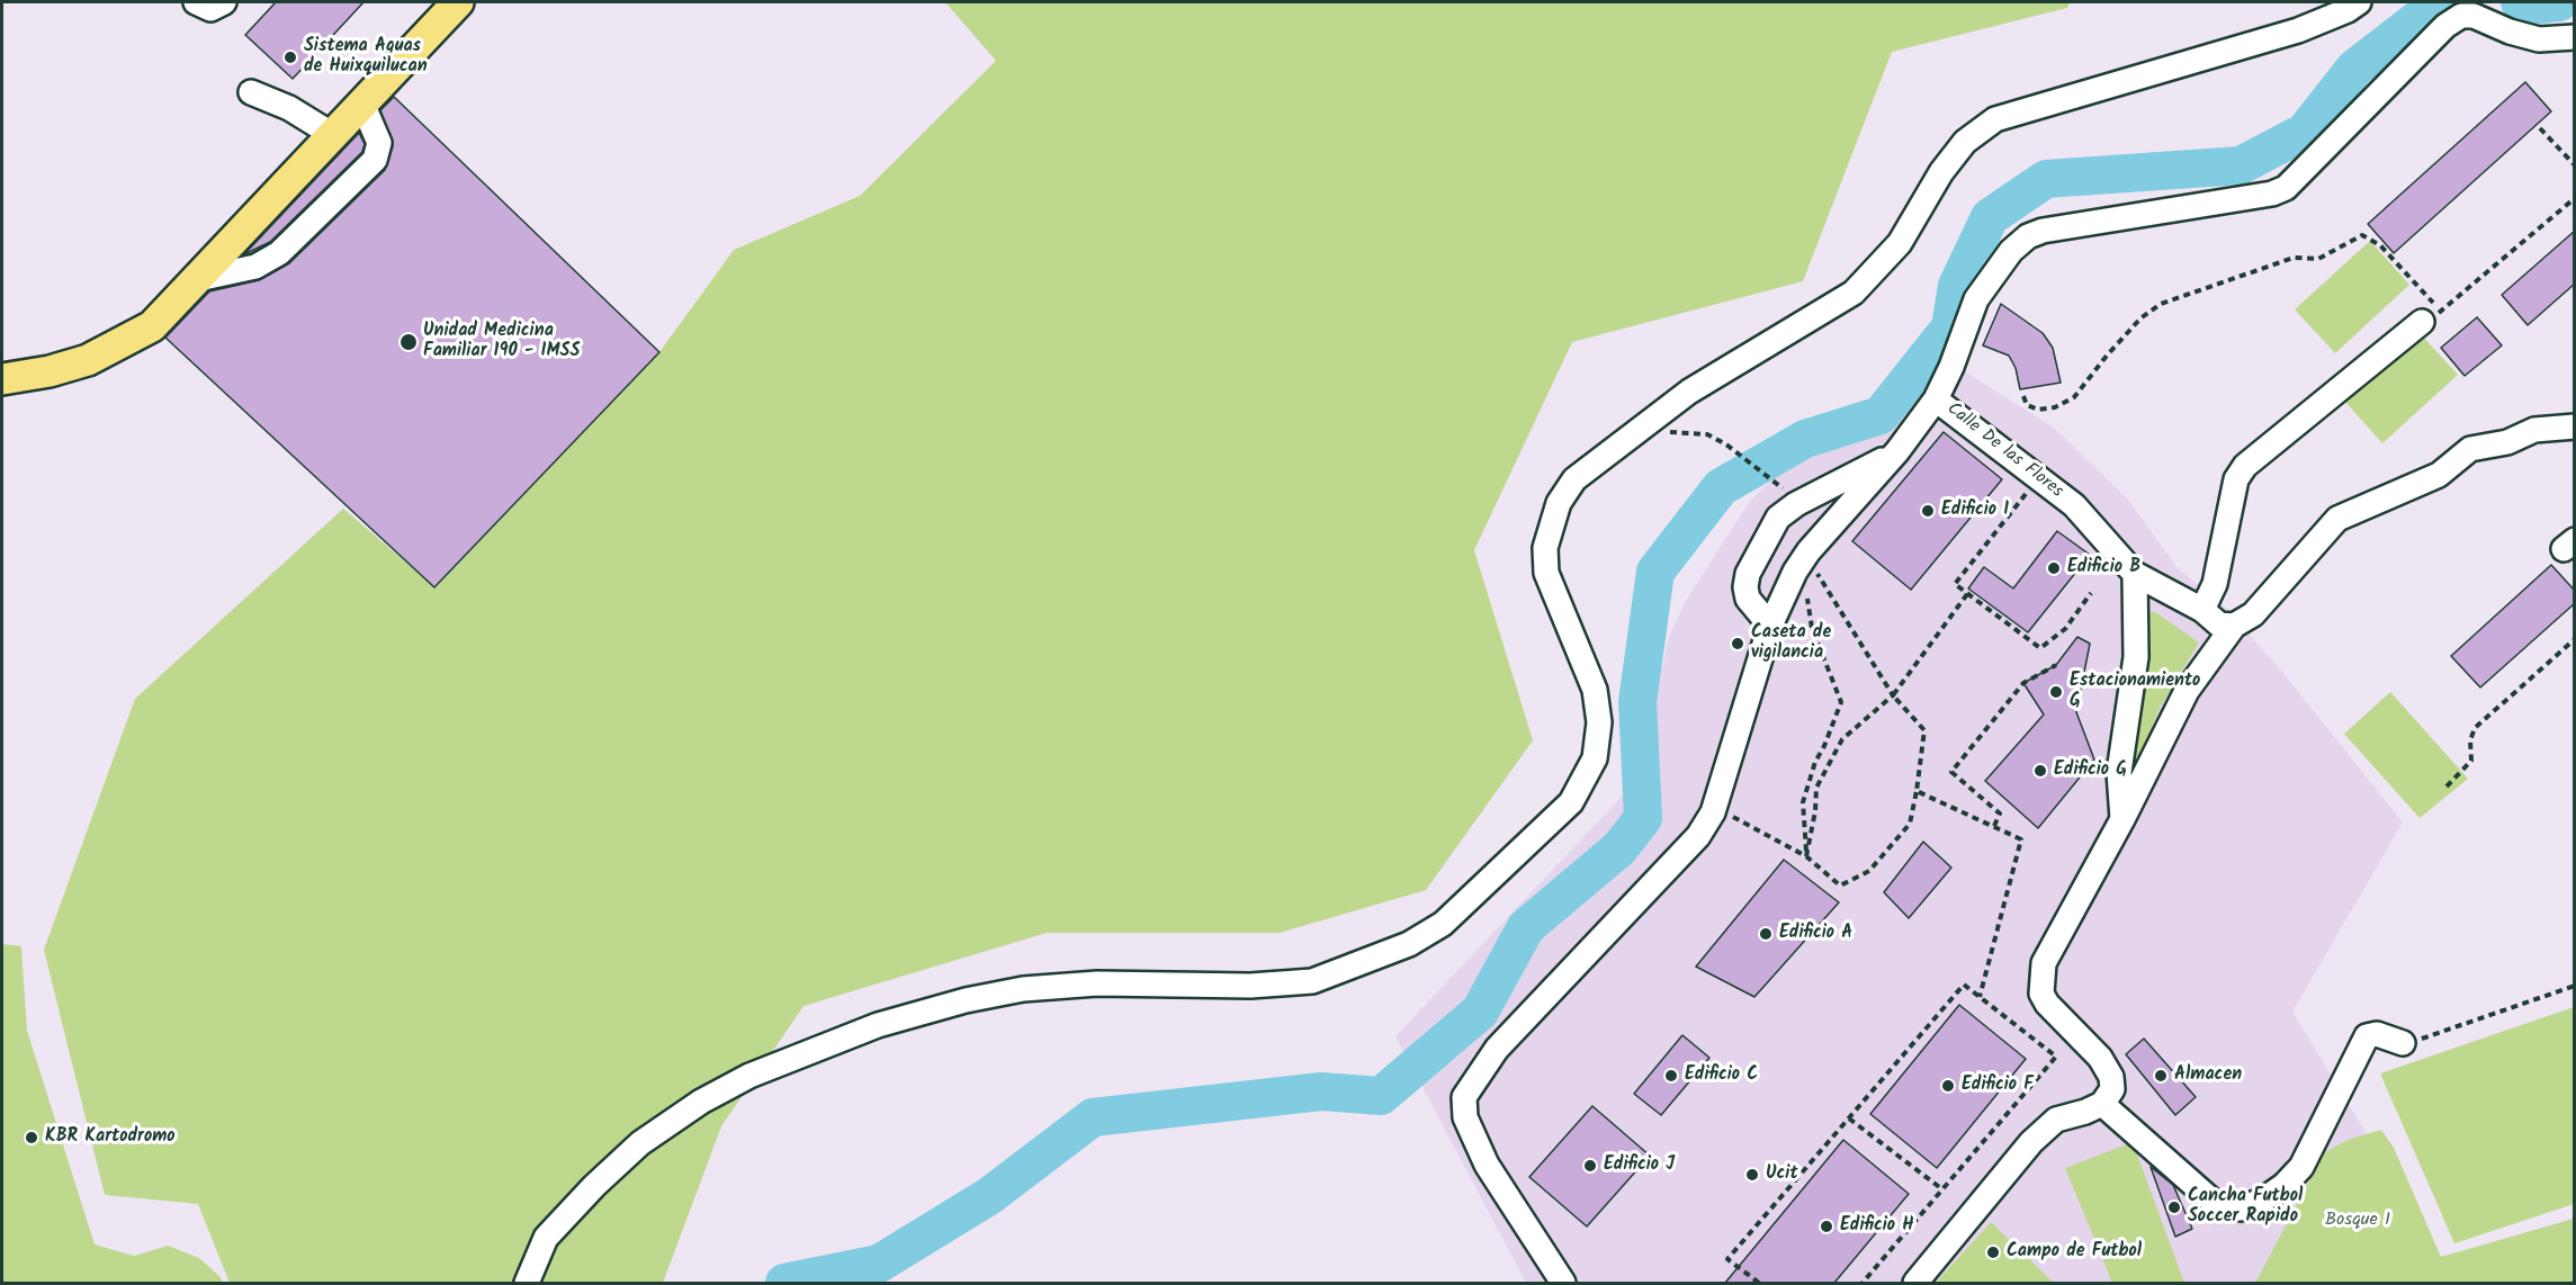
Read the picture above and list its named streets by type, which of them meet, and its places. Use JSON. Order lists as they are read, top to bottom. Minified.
{"streets":{"street":["Calle De las Flores"]},"parks":["Bosque 1"],"places":["Sistema Aguas de Huixquilucan","Unidad Medicina Familiar 190 - IMSS","Edificio I","Edificio B","Caseta de vigilancia","Estacionamiento G","Edificio G","Edificio A","Edificio C","Almacen","Edificio F","KBR Kartodromo","Edificio J","Ucit","Cancha Futbol Soccer Rapido","Edificio H","Campo de Futbol"]}
